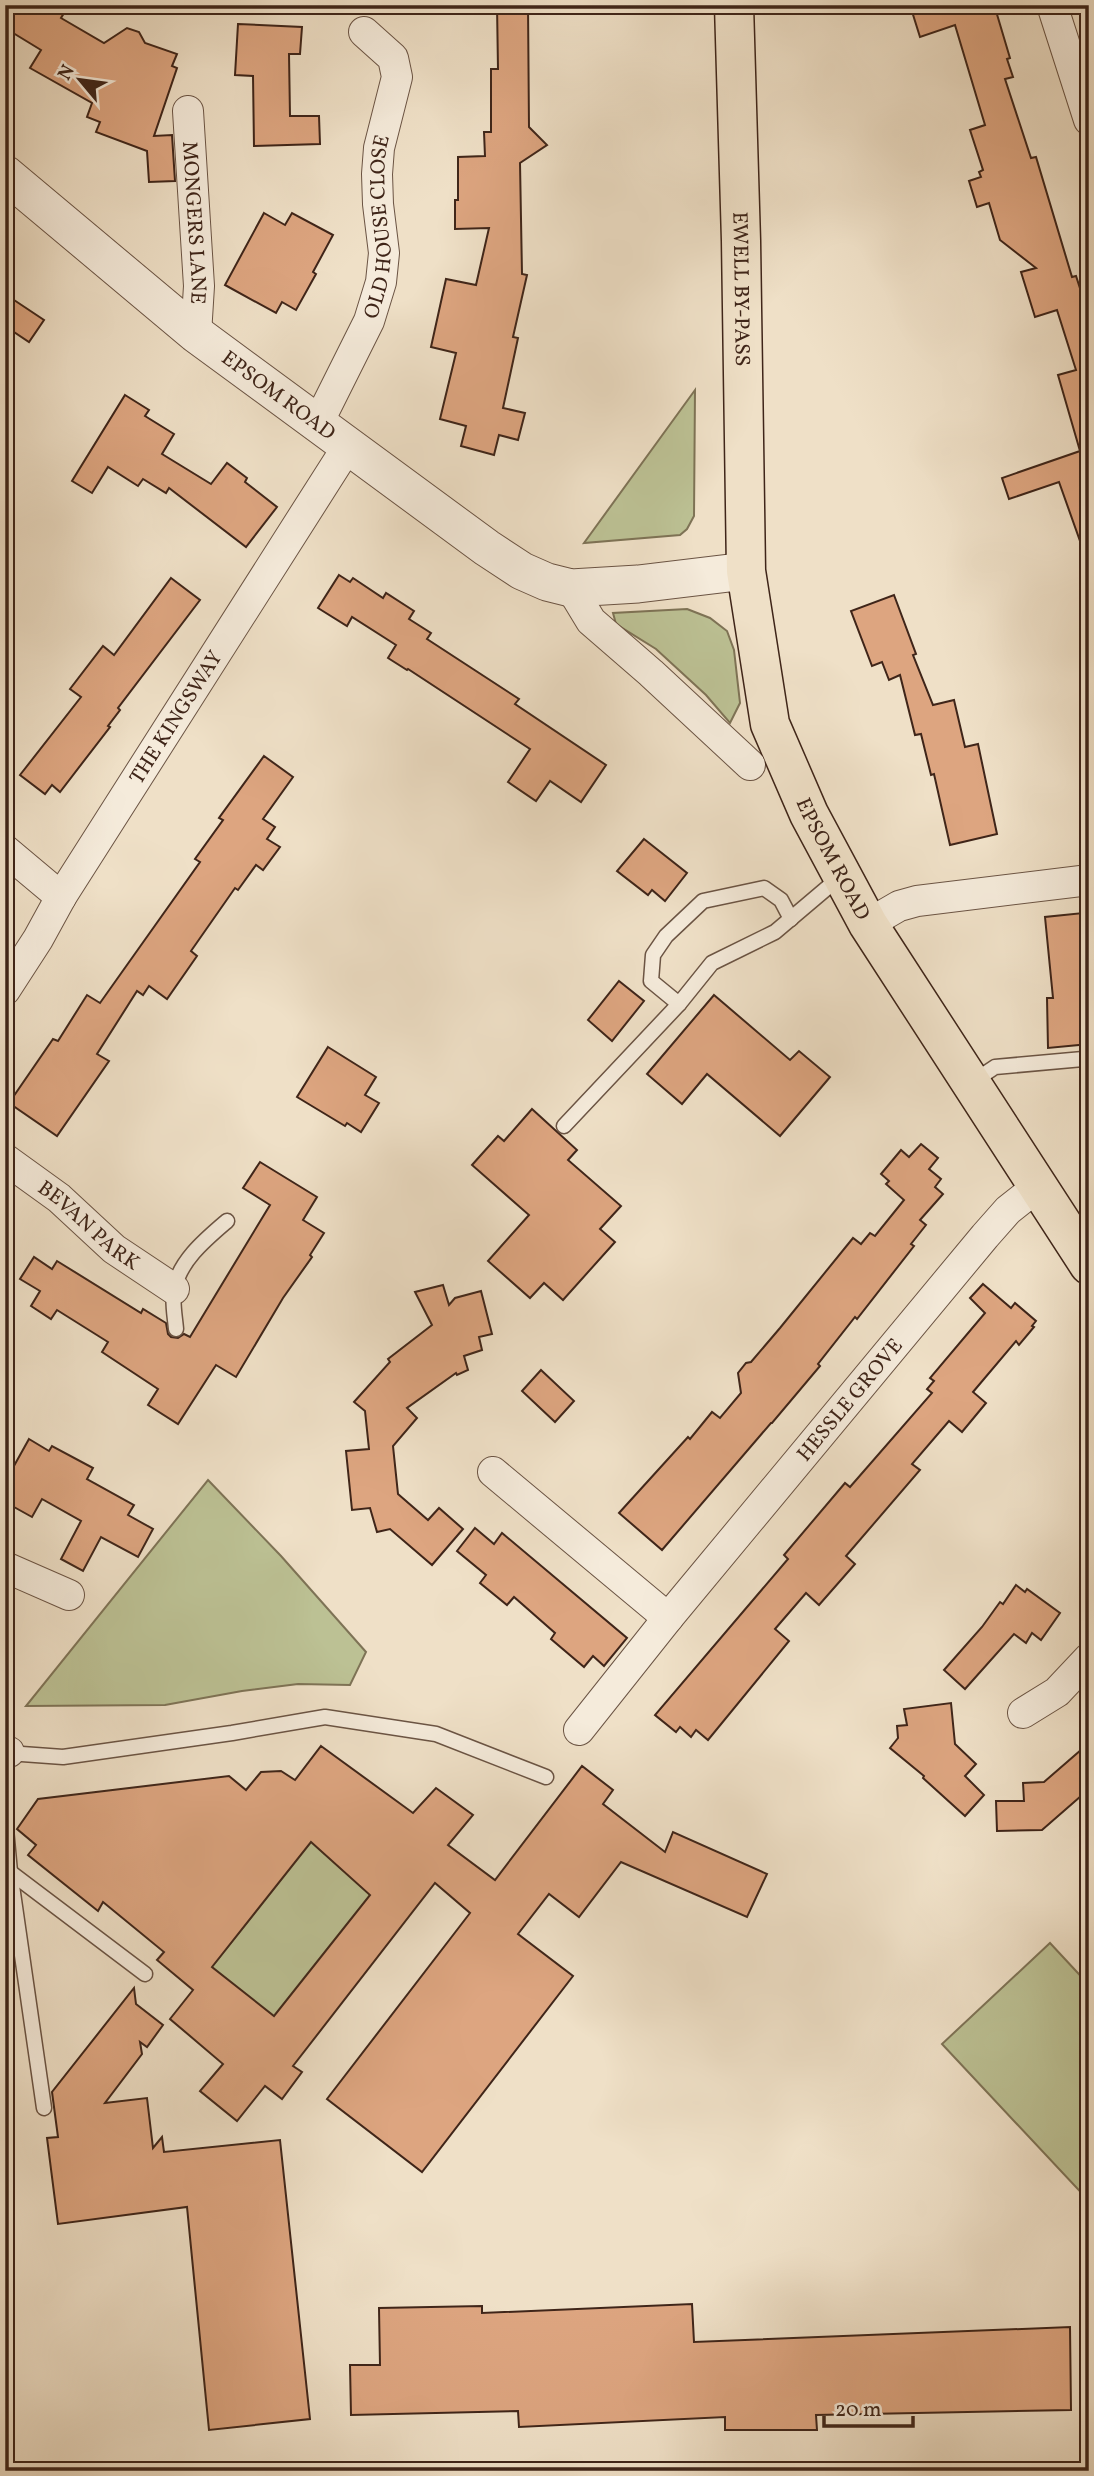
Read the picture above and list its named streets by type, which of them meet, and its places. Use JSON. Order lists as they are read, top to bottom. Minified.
{"streets":{"highway":["EWELL BY-PASS","EPSOM ROAD"],"street":["MONGERS LANE","OLD HOUSE CLOSE","THE KINGSWAY","BEVAN PARK","HESSLE GROVE"]},"crossings":[["MONGERS LANE","EPSOM ROAD"],["OLD HOUSE CLOSE","EPSOM ROAD"],["EWELL BY-PASS","EPSOM ROAD"],["EPSOM ROAD","THE KINGSWAY"],["EPSOM ROAD","HESSLE GROVE"]],"scale_bar":"20 m","north":"top left"}
